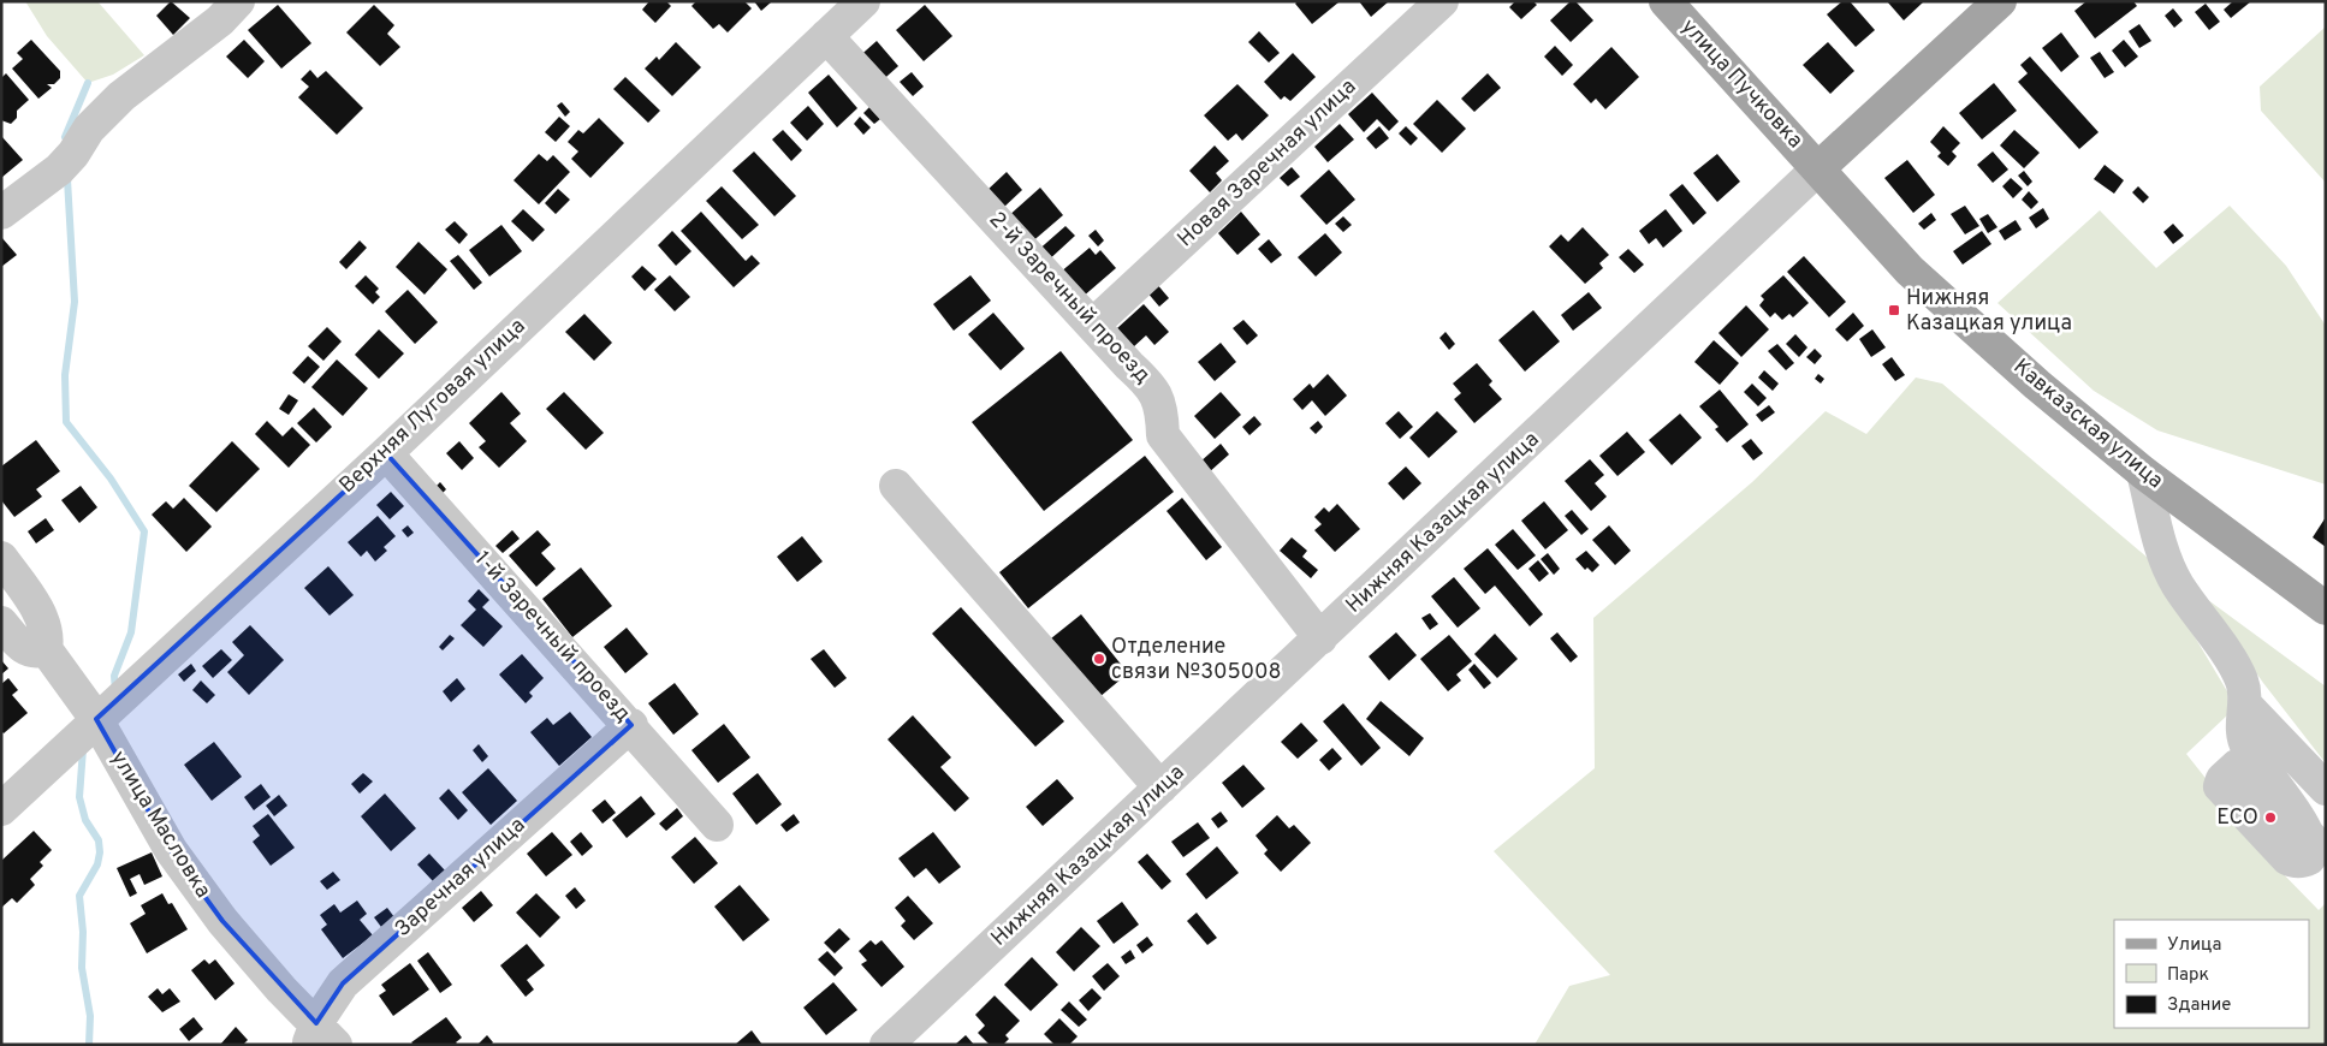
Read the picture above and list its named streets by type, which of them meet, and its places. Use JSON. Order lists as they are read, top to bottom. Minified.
{"streets":{"main road":["улица Пучковка","Кавказская улица","Нижняя Казацкая улица"],"street":["Новая Заречная улица","2-й Заречный проезд","Верхняя Луговая улица","1-й Заречный проезд","улица Масловка","Заречная улица"]},"crossings":[["улица Пучковка","Кавказская улица"],["улица Пучковка","Нижняя Казацкая улица"],["Новая Заречная улица","2-й Заречный проезд"],["2-й Заречный проезд","Верхняя Луговая улица"],["2-й Заречный проезд","Нижняя Казацкая улица"],["Верхняя Луговая улица","1-й Заречный проезд"],["Верхняя Луговая улица","улица Масловка"],["Кавказская улица","Нижняя Казацкая улица"],["1-й Заречный проезд","Заречная улица"],["улица Масловка","Заречная улица"]],"places":{"transit":["Нижняя Казацкая улица"],"other":["Отделение связи №305008","ECO"]},"legend":["Улица","Парк","Здание"]}
